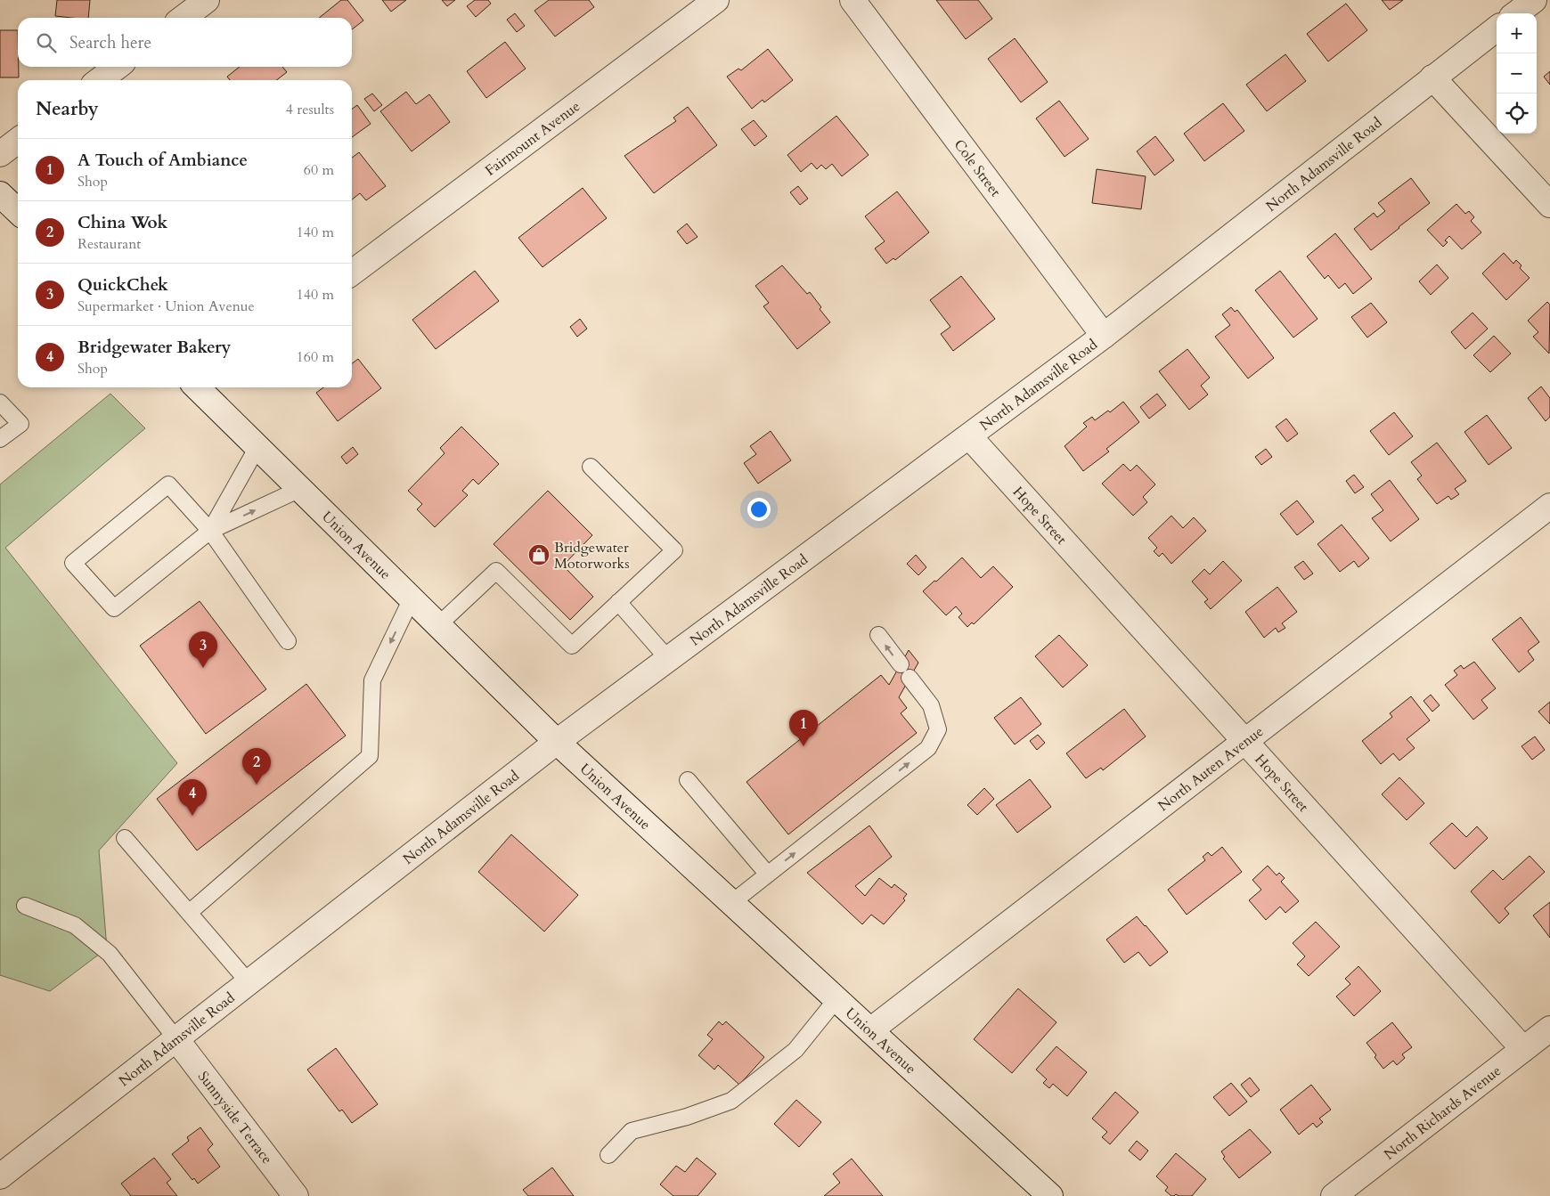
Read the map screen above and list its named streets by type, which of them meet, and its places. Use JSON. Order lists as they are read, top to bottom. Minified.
{"streets":{"street":["Fairmount Avenue","North Adamsville Road","Cole Street","Hope Street","Union Avenue","North Auten Avenue","North Richards Avenue","Sunnyside Terrace"]},"crossings":[["North Adamsville Road","Cole Street"],["North Adamsville Road","Hope Street"],["North Adamsville Road","Union Avenue"],["North Adamsville Road","Sunnyside Terrace"],["Hope Street","North Auten Avenue"],["Hope Street","North Richards Avenue"],["Union Avenue","North Auten Avenue"]],"places":{"shop":["Bridgewater Motorworks"]},"page":{"map_buttons":["+","−"],"search":"Search here","heading":["Nearby","4 results"],"list":[{"mark":"1","name":"A Touch of Ambiance","note":"Shop","value":"60 m"},{"mark":"2","name":"China Wok","note":"Restaurant","value":"140 m"},{"mark":"3","name":"QuickChek","note":"Supermarket · Union Avenue","value":"140 m"},{"mark":"4","name":"Bridgewater Bakery","note":"Shop","value":"160 m"}],"pins":["3","1","2","4"]}}
